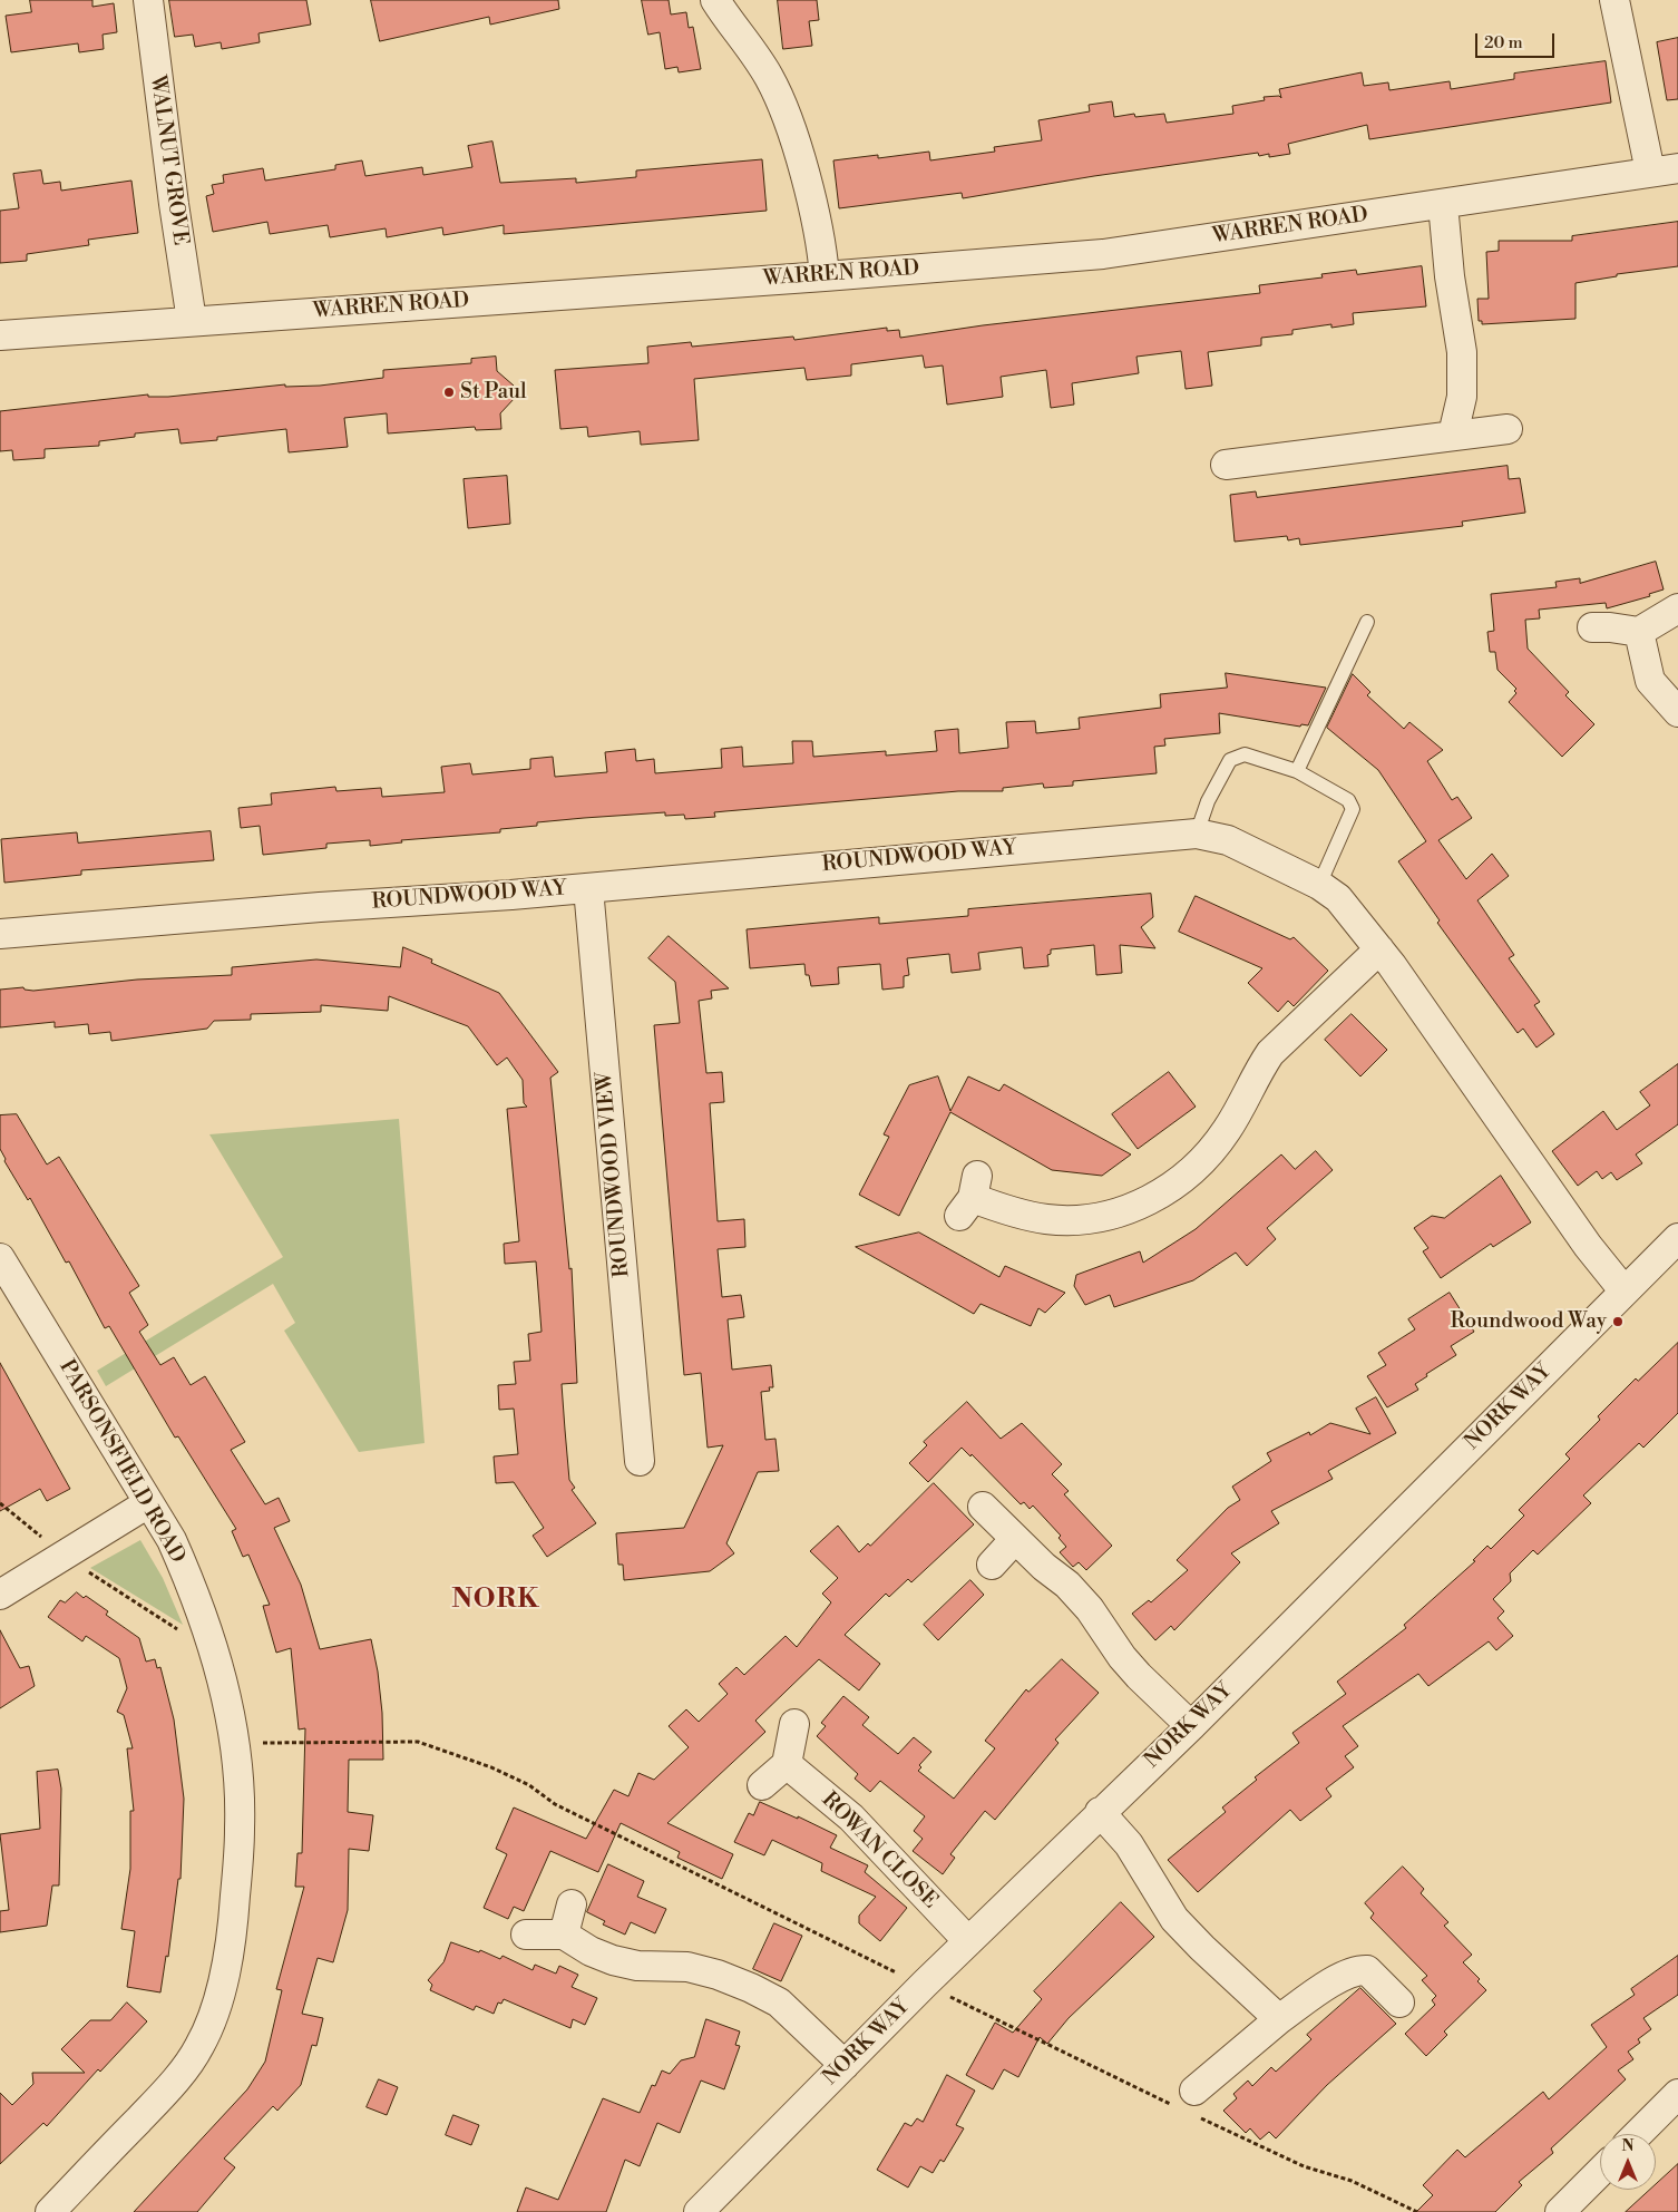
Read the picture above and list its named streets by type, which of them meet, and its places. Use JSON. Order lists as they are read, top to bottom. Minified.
{"streets":{"street":["WALNUT GROVE","WARREN ROAD","ROUNDWOOD WAY","ROUNDWOOD VIEW","NORK WAY","PARSONSFIELD ROAD","ROWAN CLOSE"]},"crossings":[["WALNUT GROVE","WARREN ROAD"],["ROUNDWOOD WAY","ROUNDWOOD VIEW"],["ROUNDWOOD WAY","NORK WAY"],["NORK WAY","ROWAN CLOSE"]],"districts":["NORK"],"places":["St Paul","Roundwood Way"],"scale_bar":"20 m","north":"top"}
